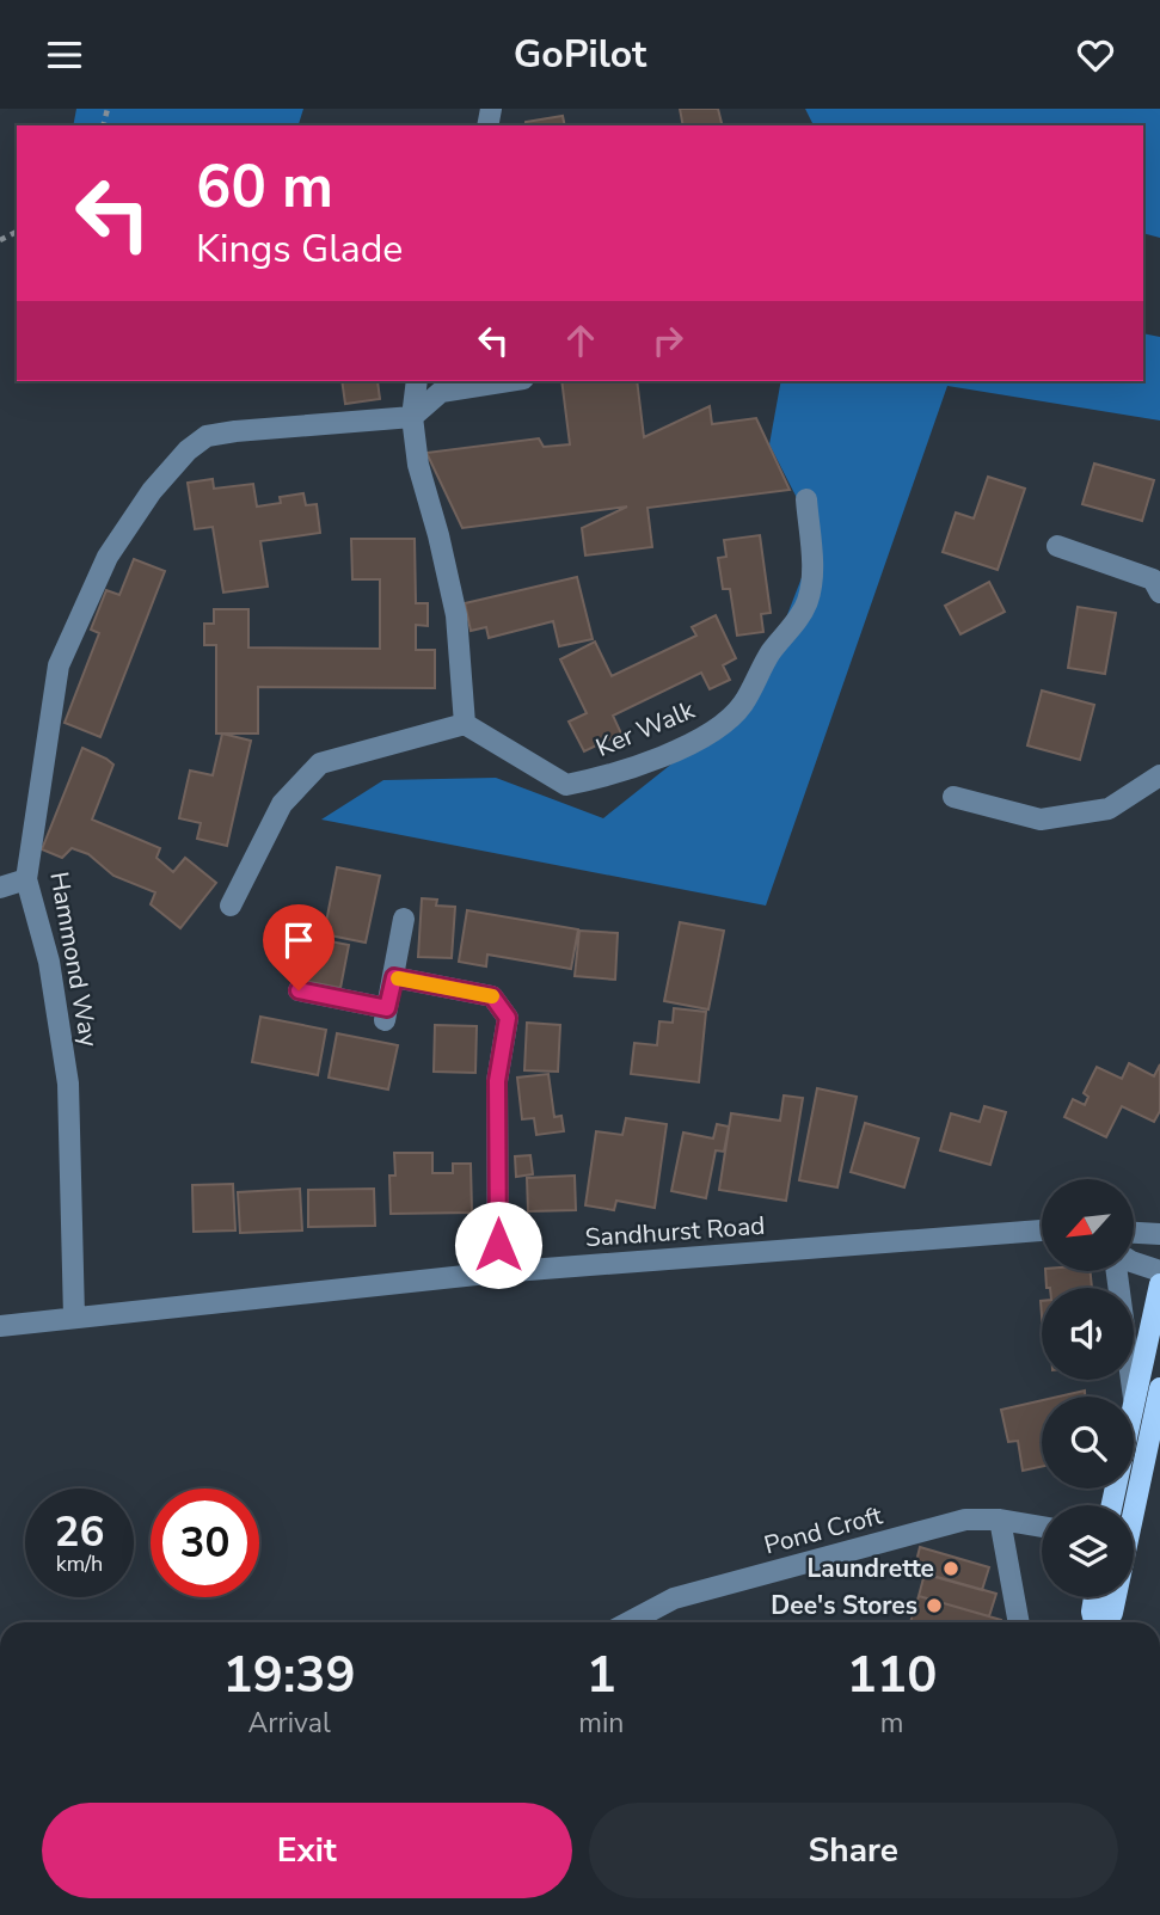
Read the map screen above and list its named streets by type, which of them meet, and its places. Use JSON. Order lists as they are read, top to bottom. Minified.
{"streets":{"street":["Ker Walk","Hammond Way","Sandhurst Road","Pond Croft"]},"crossings":[["Hammond Way","Sandhurst Road"]],"places":["Laundrette","Dee's Stores"],"north":"bottom left","page":{"header":"GoPilot","turn":["60 m","Kings Glade"],"speed":"26 km/h","limit":"30","eta":["19:39","Arrival","1","min","110","m"],"buttons":["Exit","Share"]}}
